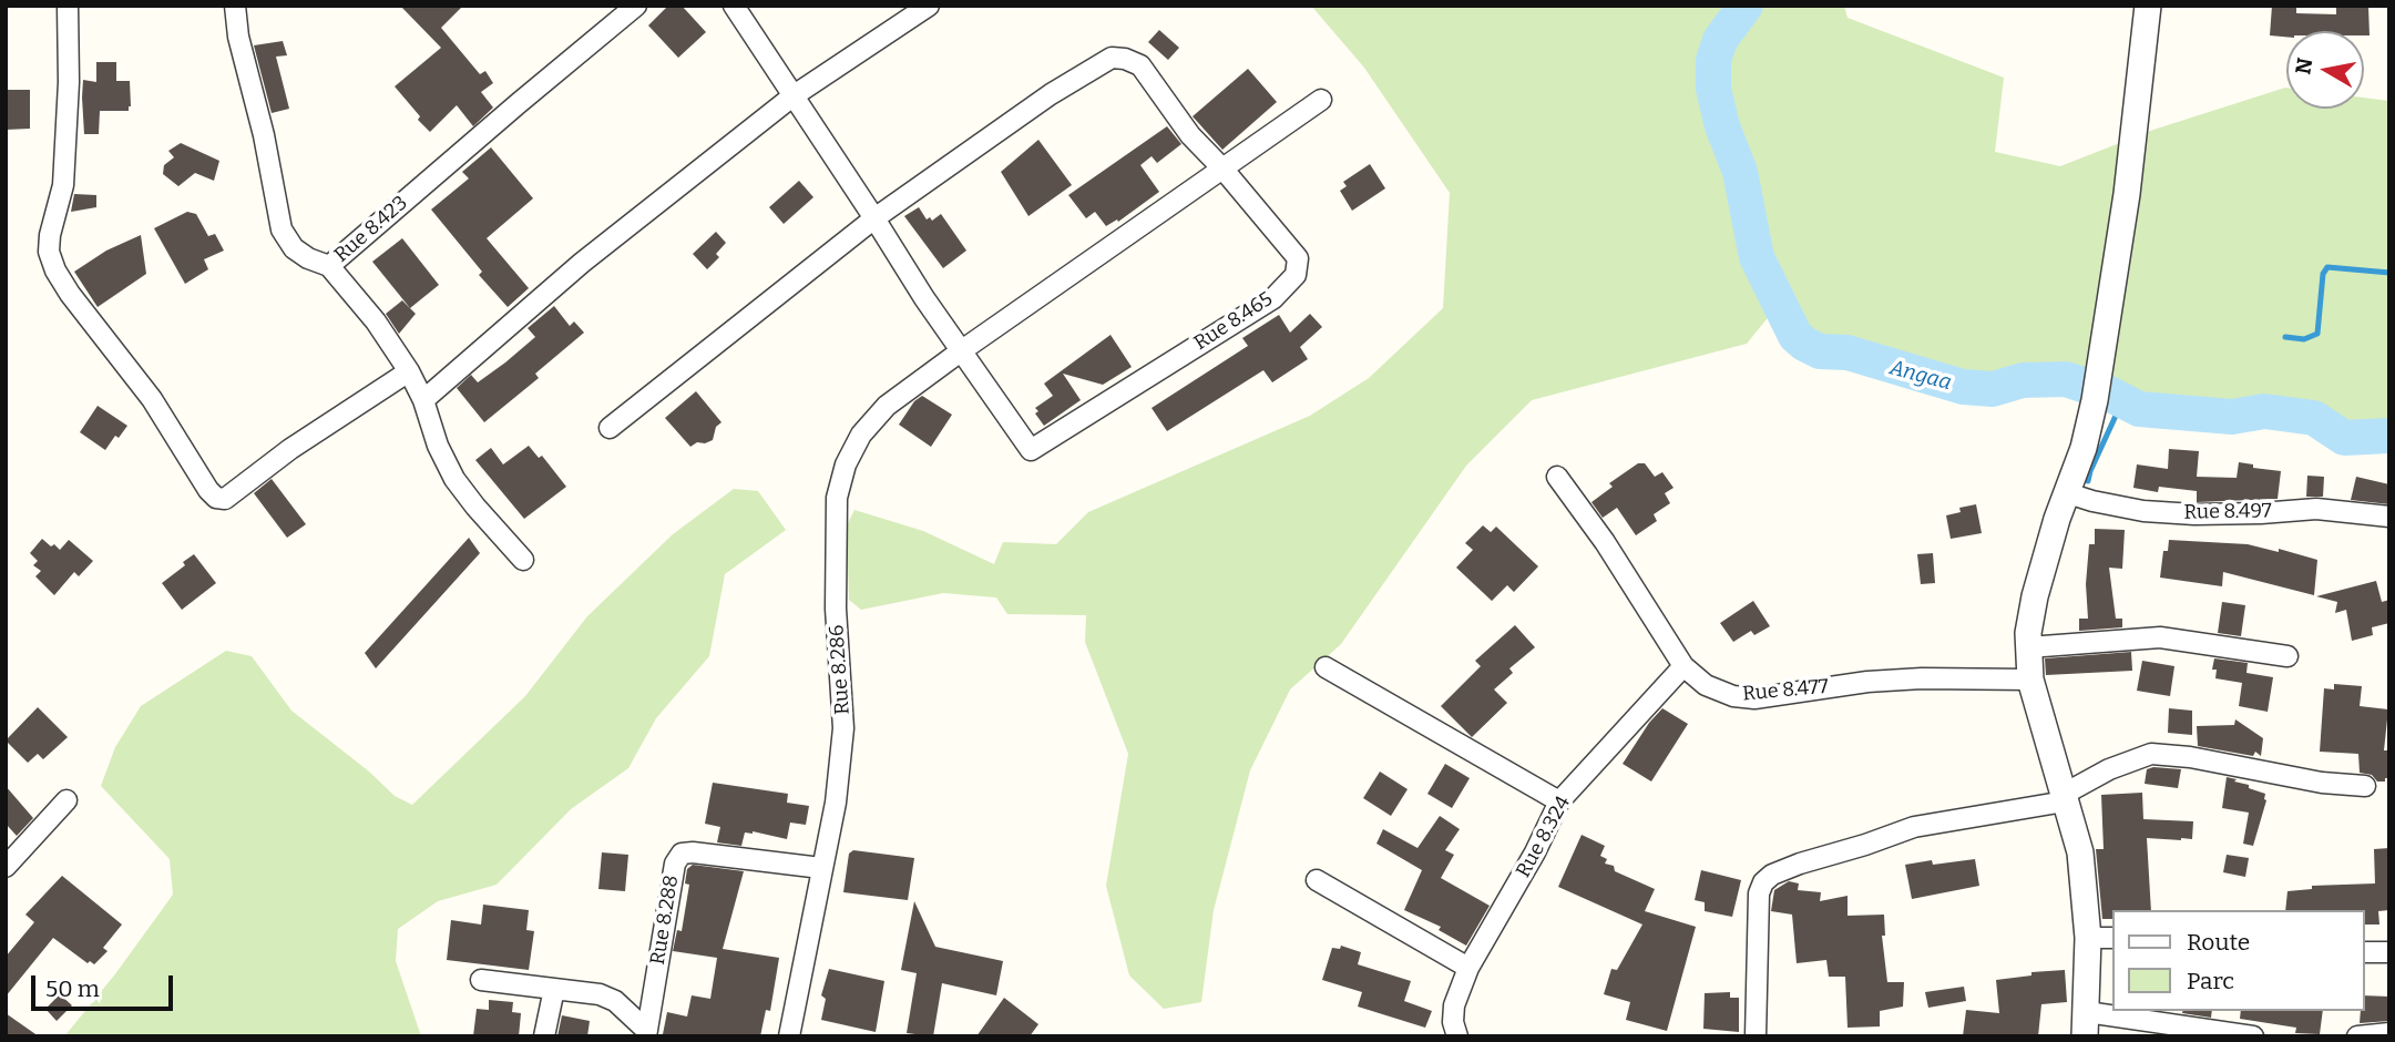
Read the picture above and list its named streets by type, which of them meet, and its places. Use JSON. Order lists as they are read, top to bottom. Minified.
{"streets":{"street":["Rue 8.423","Rue 8.465","Rue 8.497","Rue 8.286","Rue 8.477","Rue 8.324","Rue 8.288"]},"crossings":[["Rue 8.465","Rue 8.286"],["Rue 8.286","Rue 8.288"],["Rue 8.477","Rue 8.324"]],"water":["Angaa"],"legend":["Route","Parc"],"scale_bar":"50 m","north":"left"}
